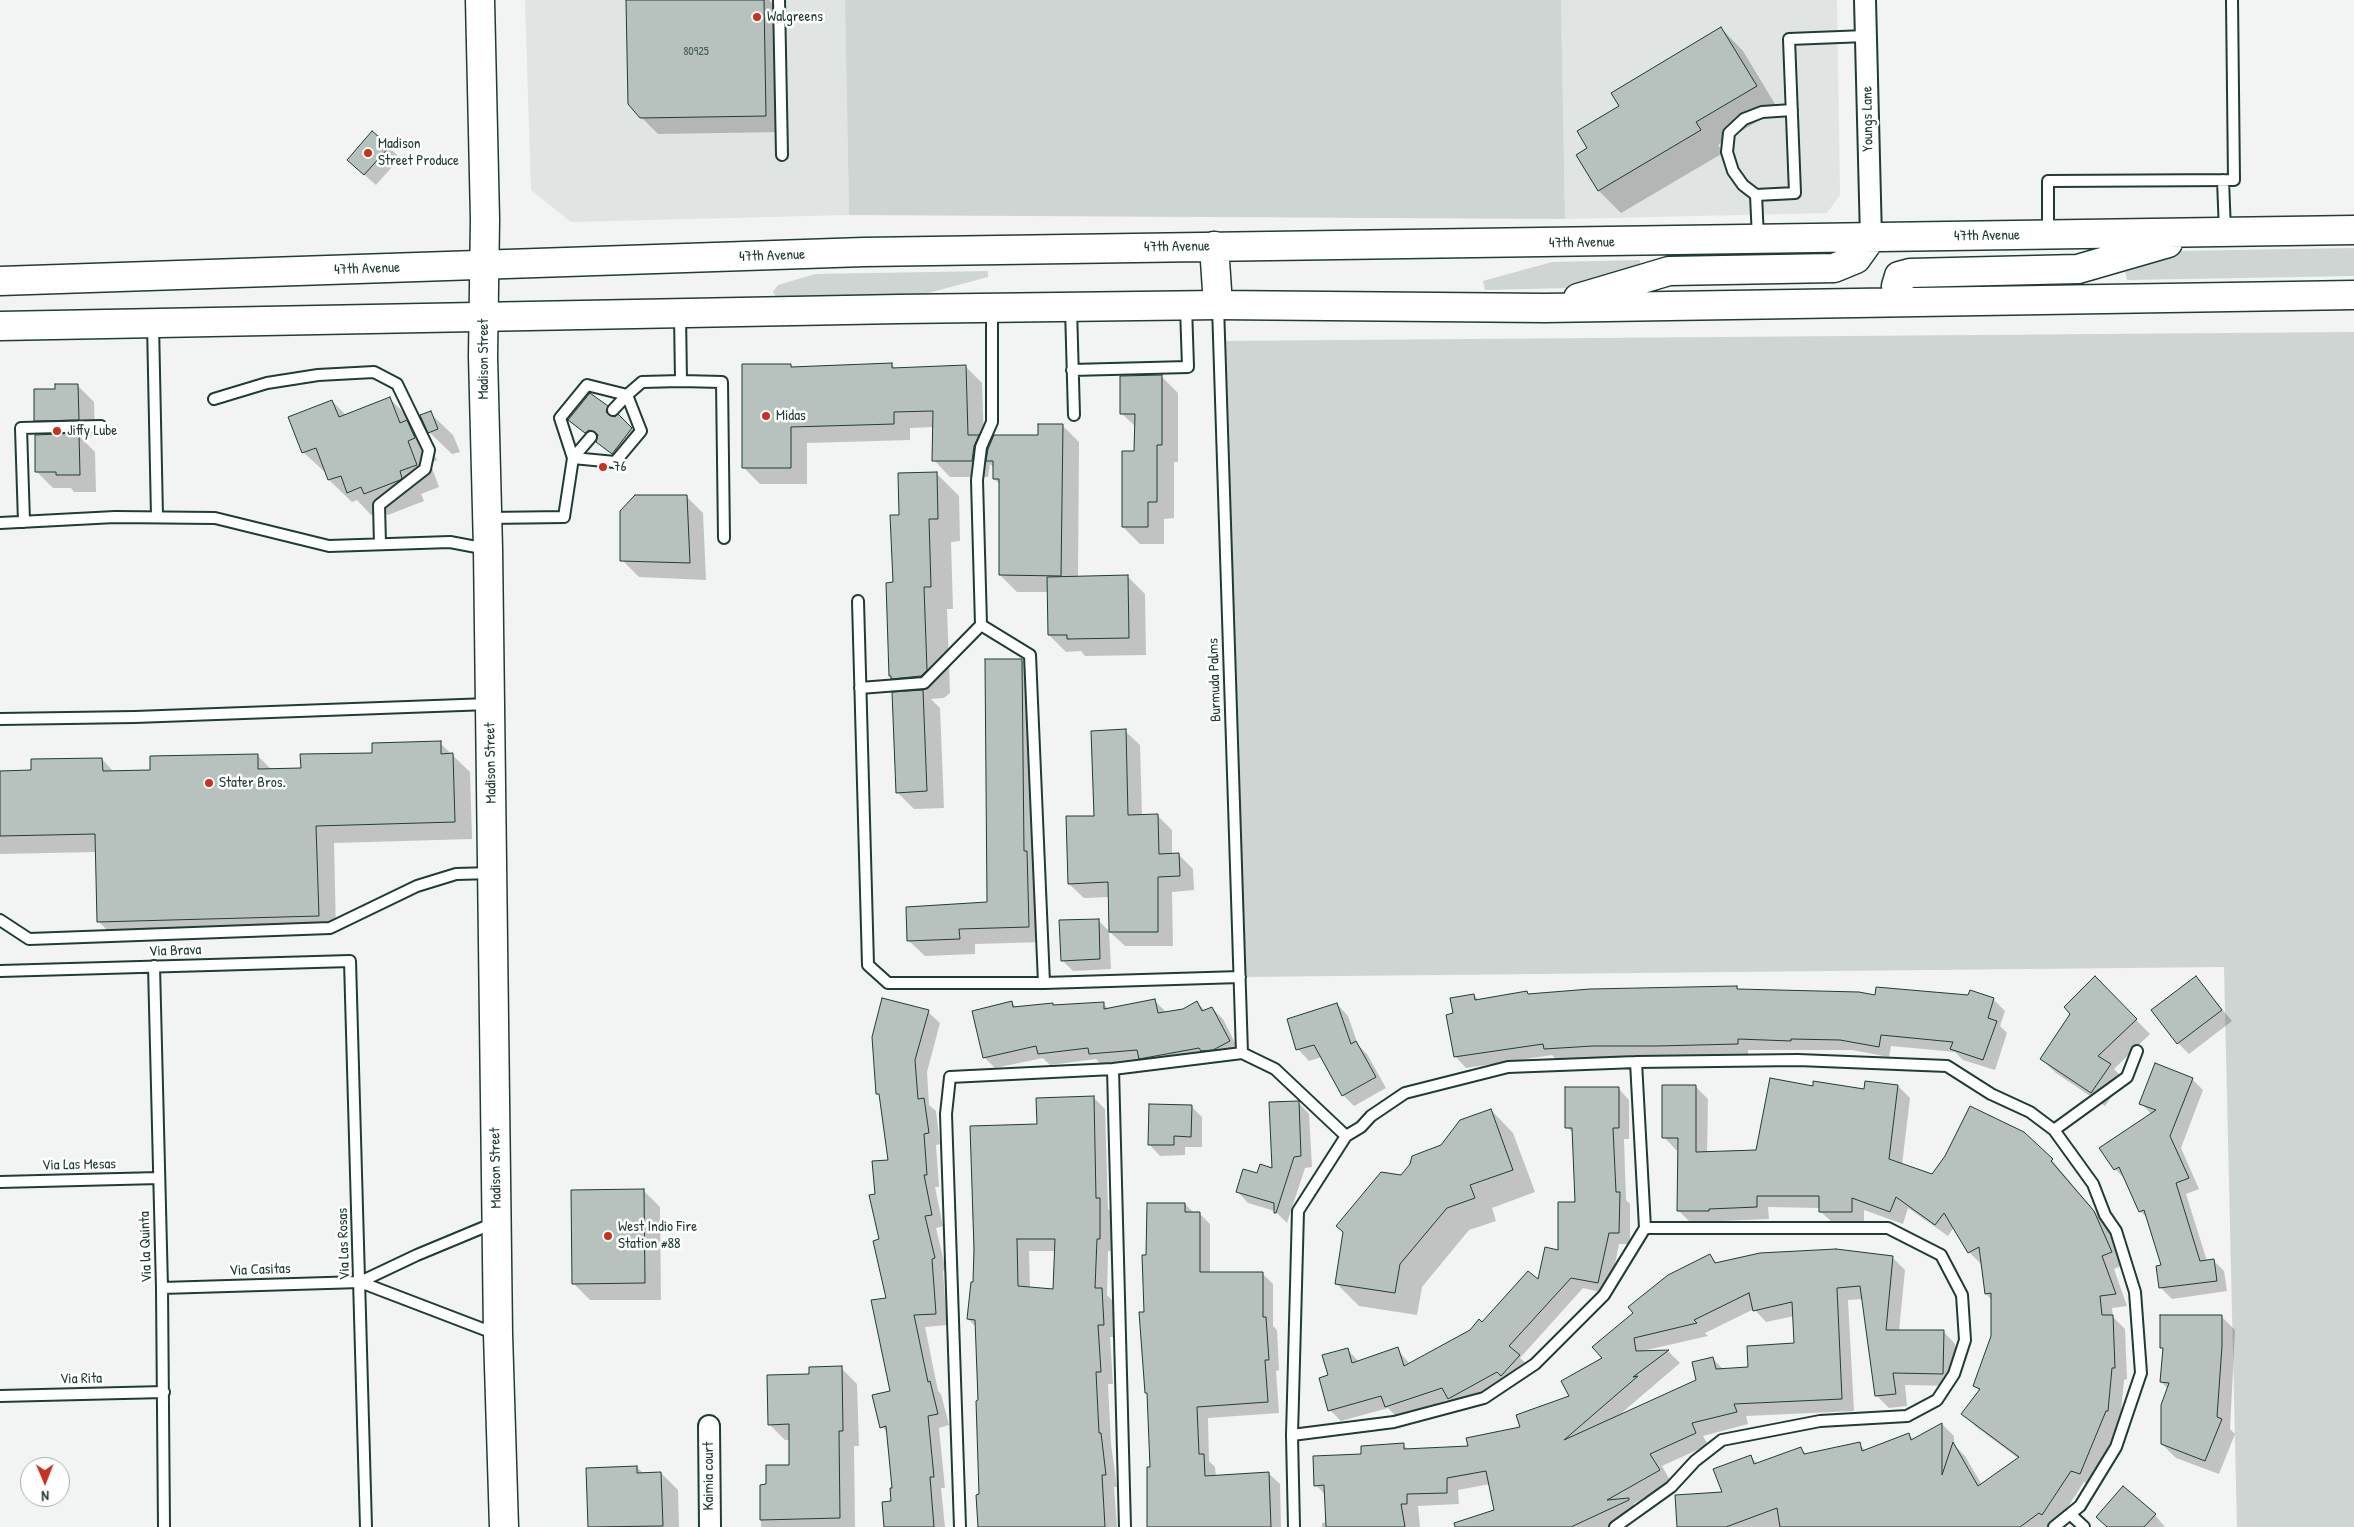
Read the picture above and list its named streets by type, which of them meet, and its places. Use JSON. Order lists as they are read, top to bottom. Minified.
{"streets":{"main road":["47th Avenue","Madison Street"],"street":["Youngs Lane","Kaimia court"],"lane":["Burmuda Palms","Via Brava","Via Las Mesas","Via Las Rosas","Via la Quinta","Via Casitas","Via Rita"]},"crossings":[["Youngs Lane","47th Avenue"],["47th Avenue","Madison Street"],["Madison Street","Via Casitas"],["Via Brava","Via Las Rosas"],["Via Brava","Via la Quinta"],["Via Las Mesas","Via la Quinta"],["Via Las Rosas","Via Casitas"],["Via la Quinta","Via Casitas"],["Via la Quinta","Via Rita"]],"places":["Walgreens","Madison Street Produce","Midas","Jiffy Lube","76","Stater Bros.","West Indio Fire Station #88"],"house_numbers":["80925"],"north":"bottom"}
